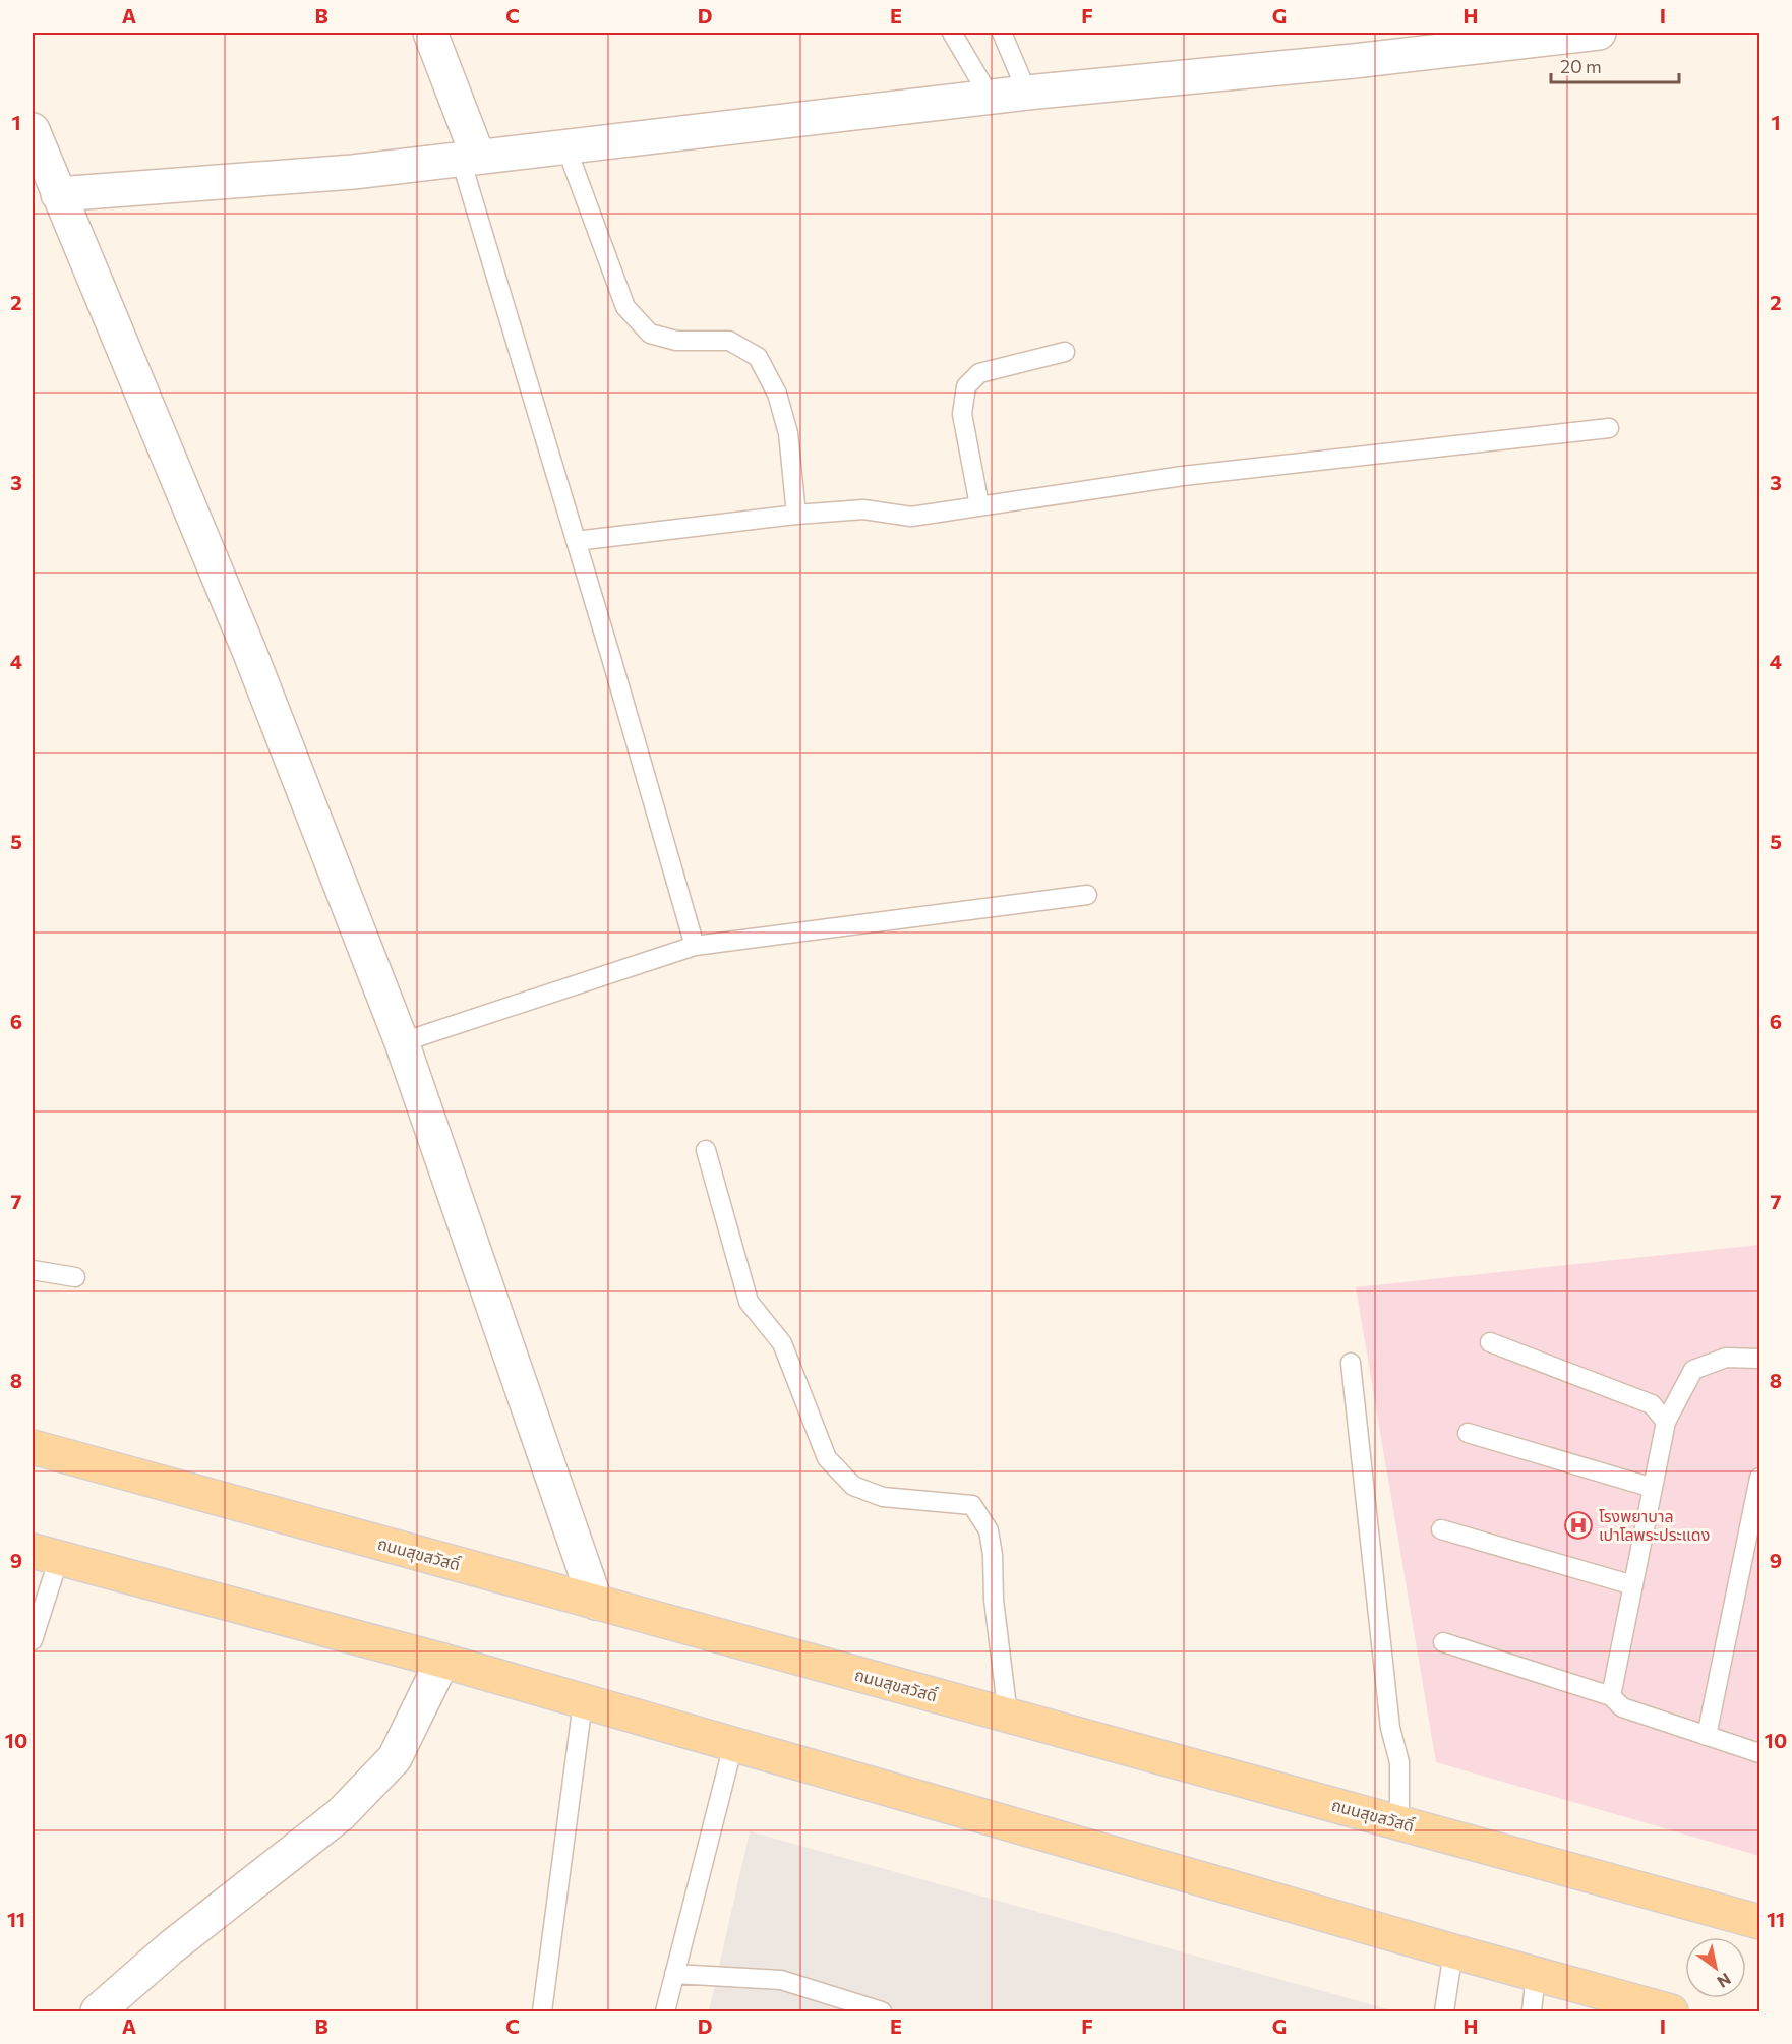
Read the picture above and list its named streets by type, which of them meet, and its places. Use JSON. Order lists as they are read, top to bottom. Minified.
{"streets":{"main road":["ถนนสุขสวัสดิ์"]},"places":{"hospital":["โรงพยาบาล เปาโลพระประแดง"]},"scale_bar":"20 m","north":"bottom right","grid":{"columns":["A","B","C","D","E","F","G","H","I"],"rows":["1","2","3","4","5","6","7","8","9","10","11"]}}
